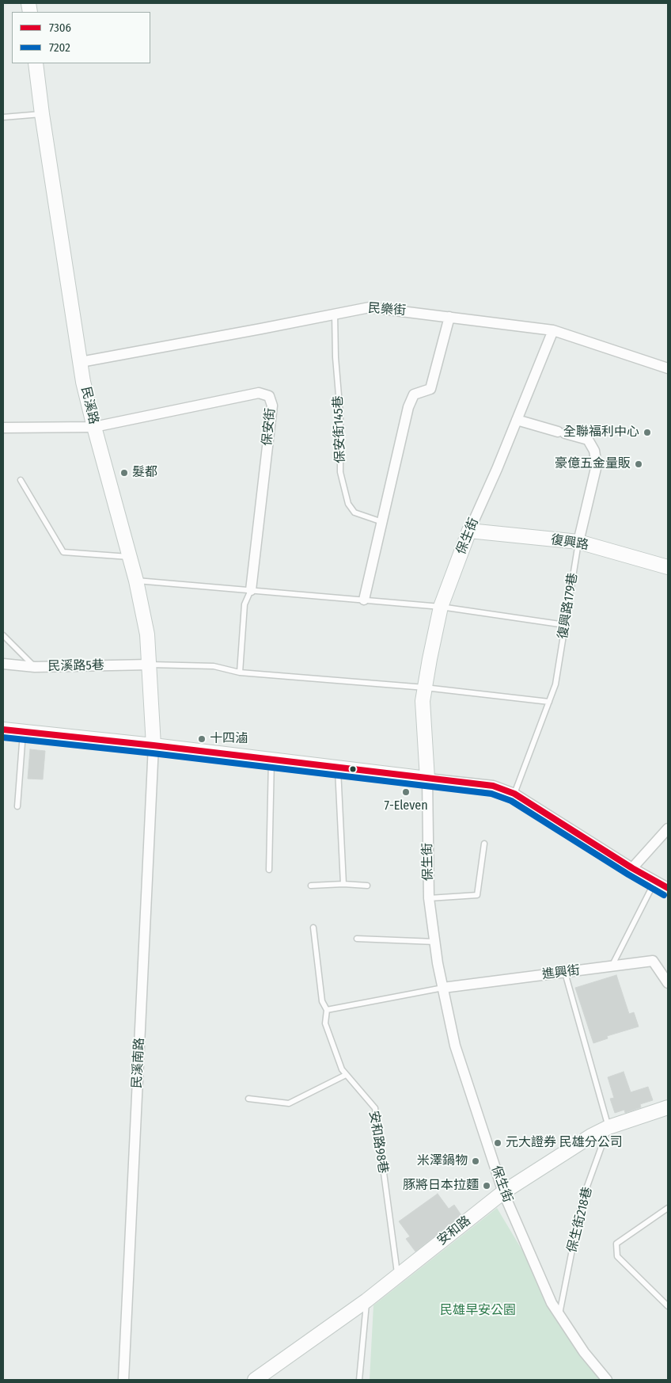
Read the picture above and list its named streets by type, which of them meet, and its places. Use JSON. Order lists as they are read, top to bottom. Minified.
{"streets":{"street":["民樂街","民溪路","保安街","保生街","復興路","復興路179巷","民溪路5巷","進興街","民溪南路","安和路"],"lane":["保安街145巷","安和路98巷","保生街218巷"]},"crossings":[["民樂街","民溪路"],["民樂街","保安街145巷"],["民樂街","保生街"],["民溪路","保安街"],["民溪路","民溪路5巷"],["民溪路","民溪南路"],["保生街","復興路"],["保生街","復興路179巷"],["保生街","進興街"],["保生街","保生街218巷"],["保生街","安和路"],["復興路","復興路179巷"],["安和路98巷","安和路"],["保生街218巷","安和路"]],"parks":["民雄早安公園"],"places":["全聯福利中心","豪億五金量販","髮都","十四滷","7-Eleven","元大證券 民雄分公司","米澤鍋物","豚將日本拉麵"],"lines":["transit line 7306","transit line 7202"],"legend":["7306","7202"]}
